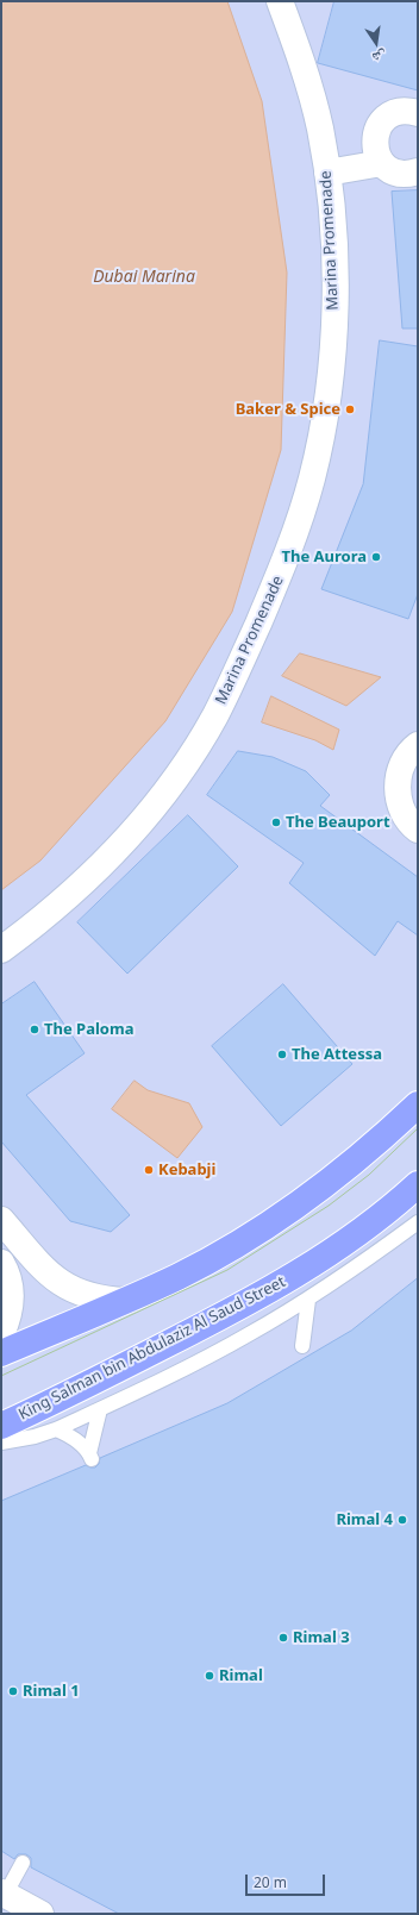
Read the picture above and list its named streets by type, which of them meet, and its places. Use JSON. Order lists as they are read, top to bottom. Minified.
{"streets":{"main road":["King Salman bin Abdulaziz Al Saud Street"],"street":["Marina Promenade"]},"water":["Dubai Marina"],"places":["Baker & Spice","The Aurora","The Beauport","The Paloma","The Attessa","Kebabji","Rimal 4","Rimal 3","Rimal","Rimal 1"],"scale_bar":"20 m","north":"bottom"}
